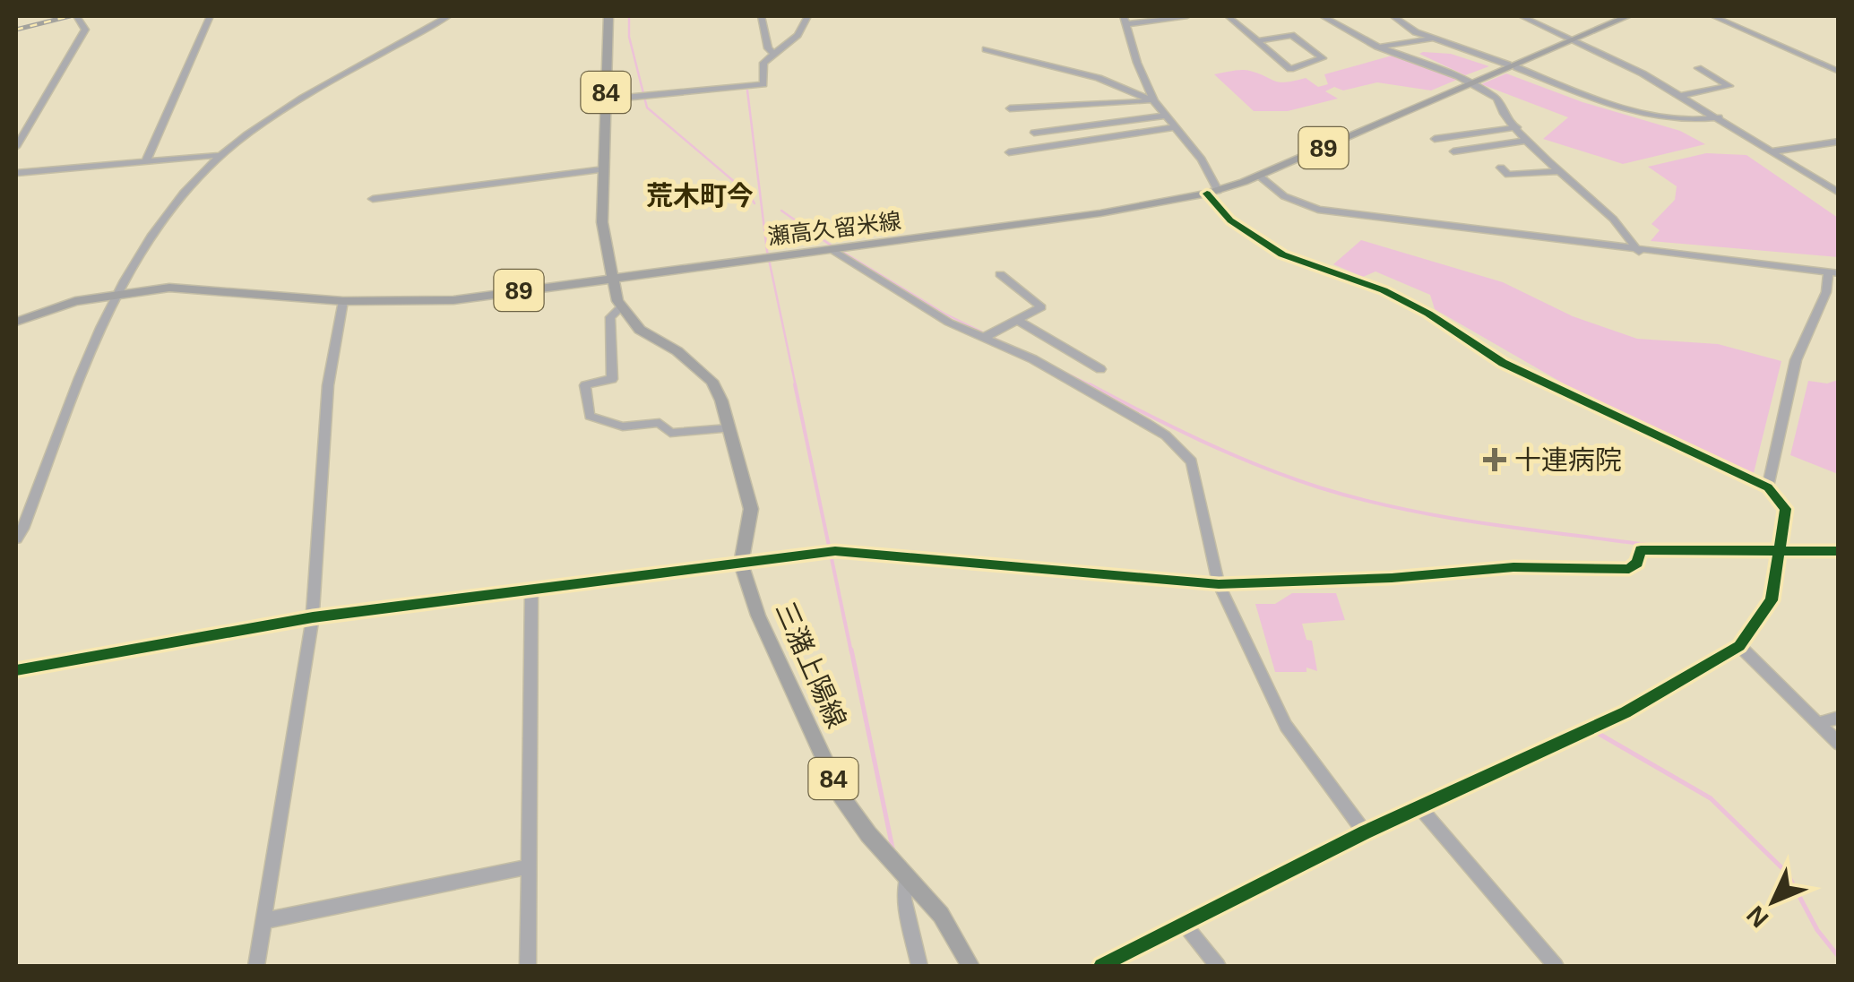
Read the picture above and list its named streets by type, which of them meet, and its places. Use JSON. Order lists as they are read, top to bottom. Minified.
{"streets":{"main road":["84","89","瀬高久留米線","三潴上陽線"]},"crossings":[["瀬高久留米線","三潴上陽線"]],"districts":["荒木町今"],"places":{"health":["十連病院"]},"north":"bottom left"}
